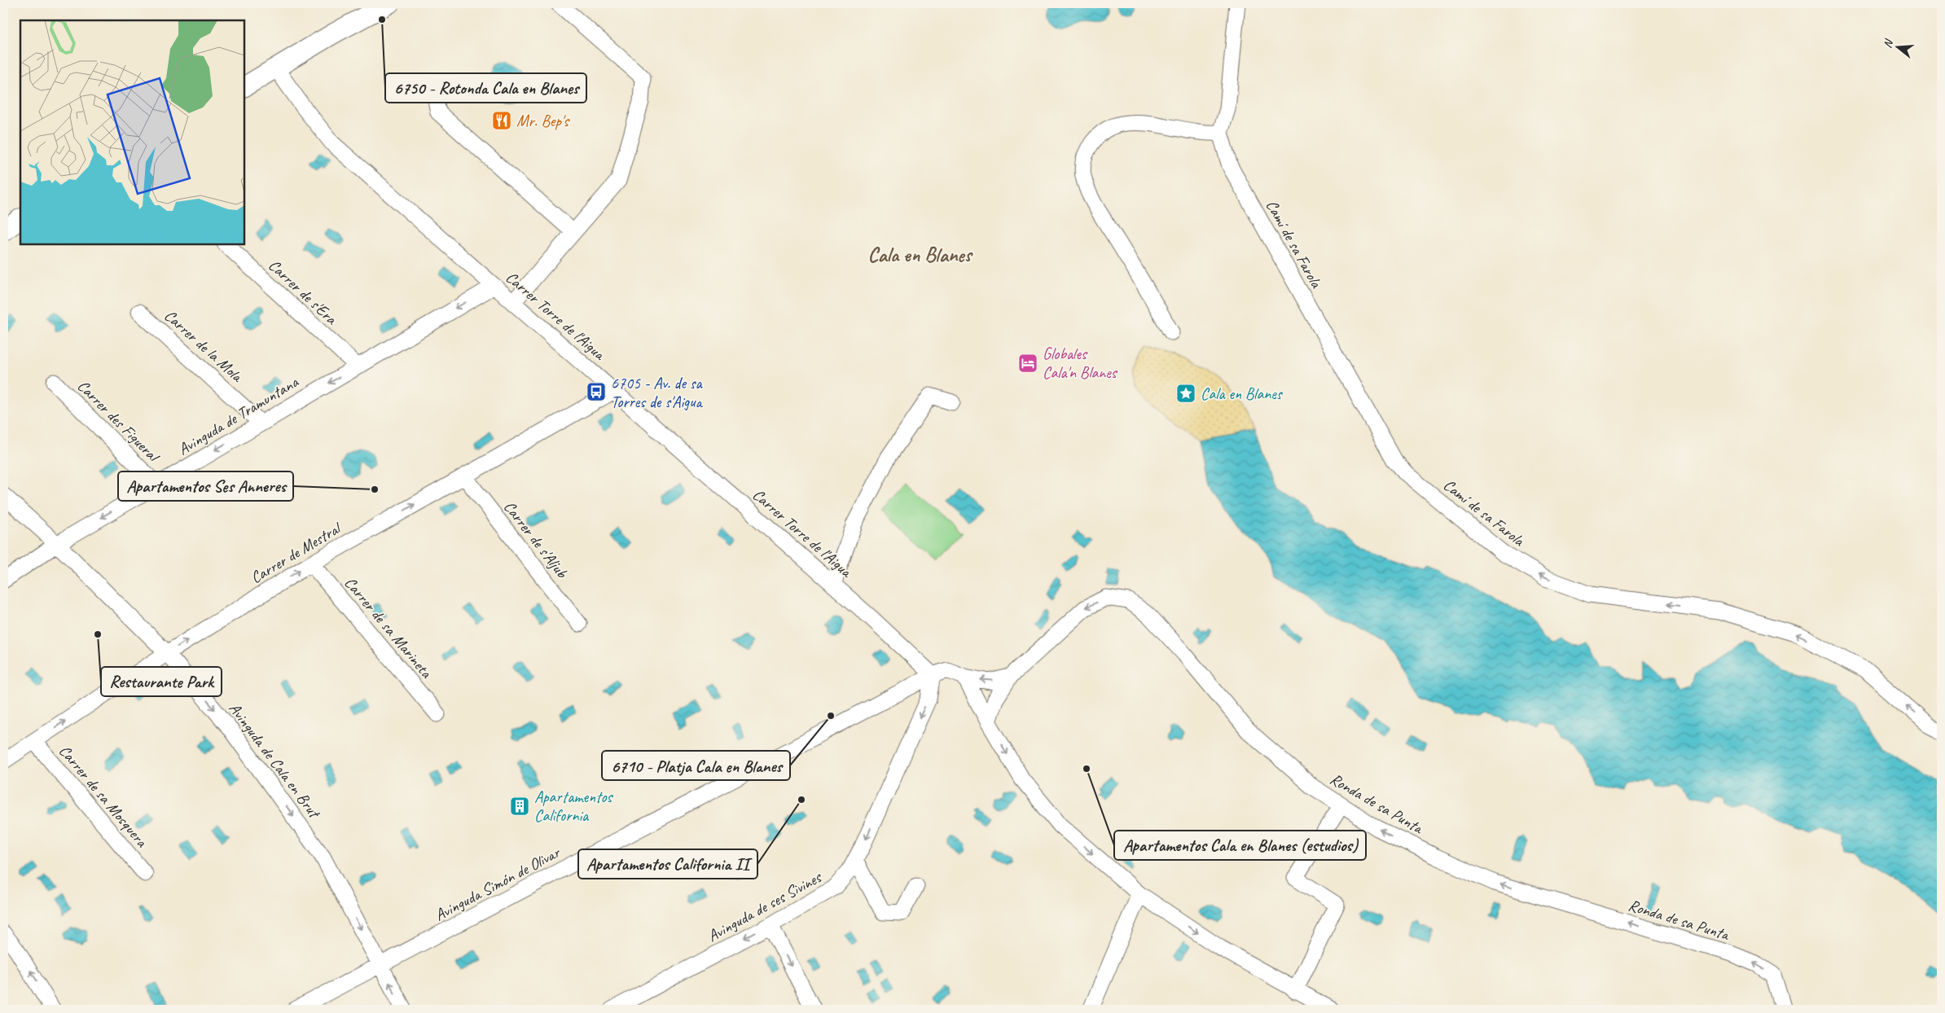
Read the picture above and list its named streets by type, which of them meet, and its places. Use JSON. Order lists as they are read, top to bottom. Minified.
{"streets":{"street":["Camí de sa Farola","Carrer de s'Era","Carrer Torre de l'Aigua","Carrer de la Mola","Avinguda de Tramuntana","Carrer des Figueral","Carrer de s'Aljub","Carrer de Mestral","Carrer de sa Marineta","Avinguda de Cala en Brut","Carrer de sa Mosquera","Ronda de sa Punta","Avinguda Simón de Olivar","Avinguda de ses Sivines"]},"crossings":[["Carrer de s'Era","Avinguda de Tramuntana"],["Carrer Torre de l'Aigua","Avinguda de Tramuntana"],["Carrer Torre de l'Aigua","Carrer de Mestral"],["Carrer Torre de l'Aigua","Avinguda Simón de Olivar"],["Carrer Torre de l'Aigua","Avinguda de ses Sivines"],["Carrer de la Mola","Avinguda de Tramuntana"],["Avinguda de Tramuntana","Carrer des Figueral"],["Avinguda de Tramuntana","Avinguda de Cala en Brut"],["Carrer de s'Aljub","Carrer de Mestral"],["Carrer de Mestral","Carrer de sa Marineta"],["Carrer de Mestral","Avinguda de Cala en Brut"],["Carrer de Mestral","Carrer de sa Mosquera"],["Avinguda de Cala en Brut","Avinguda Simón de Olivar"],["Ronda de sa Punta","Avinguda Simón de Olivar"],["Avinguda Simón de Olivar","Avinguda de ses Sivines"]],"one_way":["Camí de sa Farola","Avinguda de Tramuntana","Carrer de Mestral","Ronda de sa Punta","Avinguda de ses Sivines"],"districts":["Cala en Blanes"],"places":{"other":["6750 - Rotonda Cala en Blanes","Apartamentos Ses Anneres","Restaurante Park","6710 - Platja Cala en Blanes","Apartamentos Cala en Blanes (estudios)","Apartamentos California II"],"restaurant":["Mr. Bep's"],"hotel":["Globales Cala'n Blanes"],"bus stop":["6705 - Av. de sa Torres de s'Aigua"],"place":["Cala en Blanes"],"building":["Apartamentos California"]},"north":"left"}
